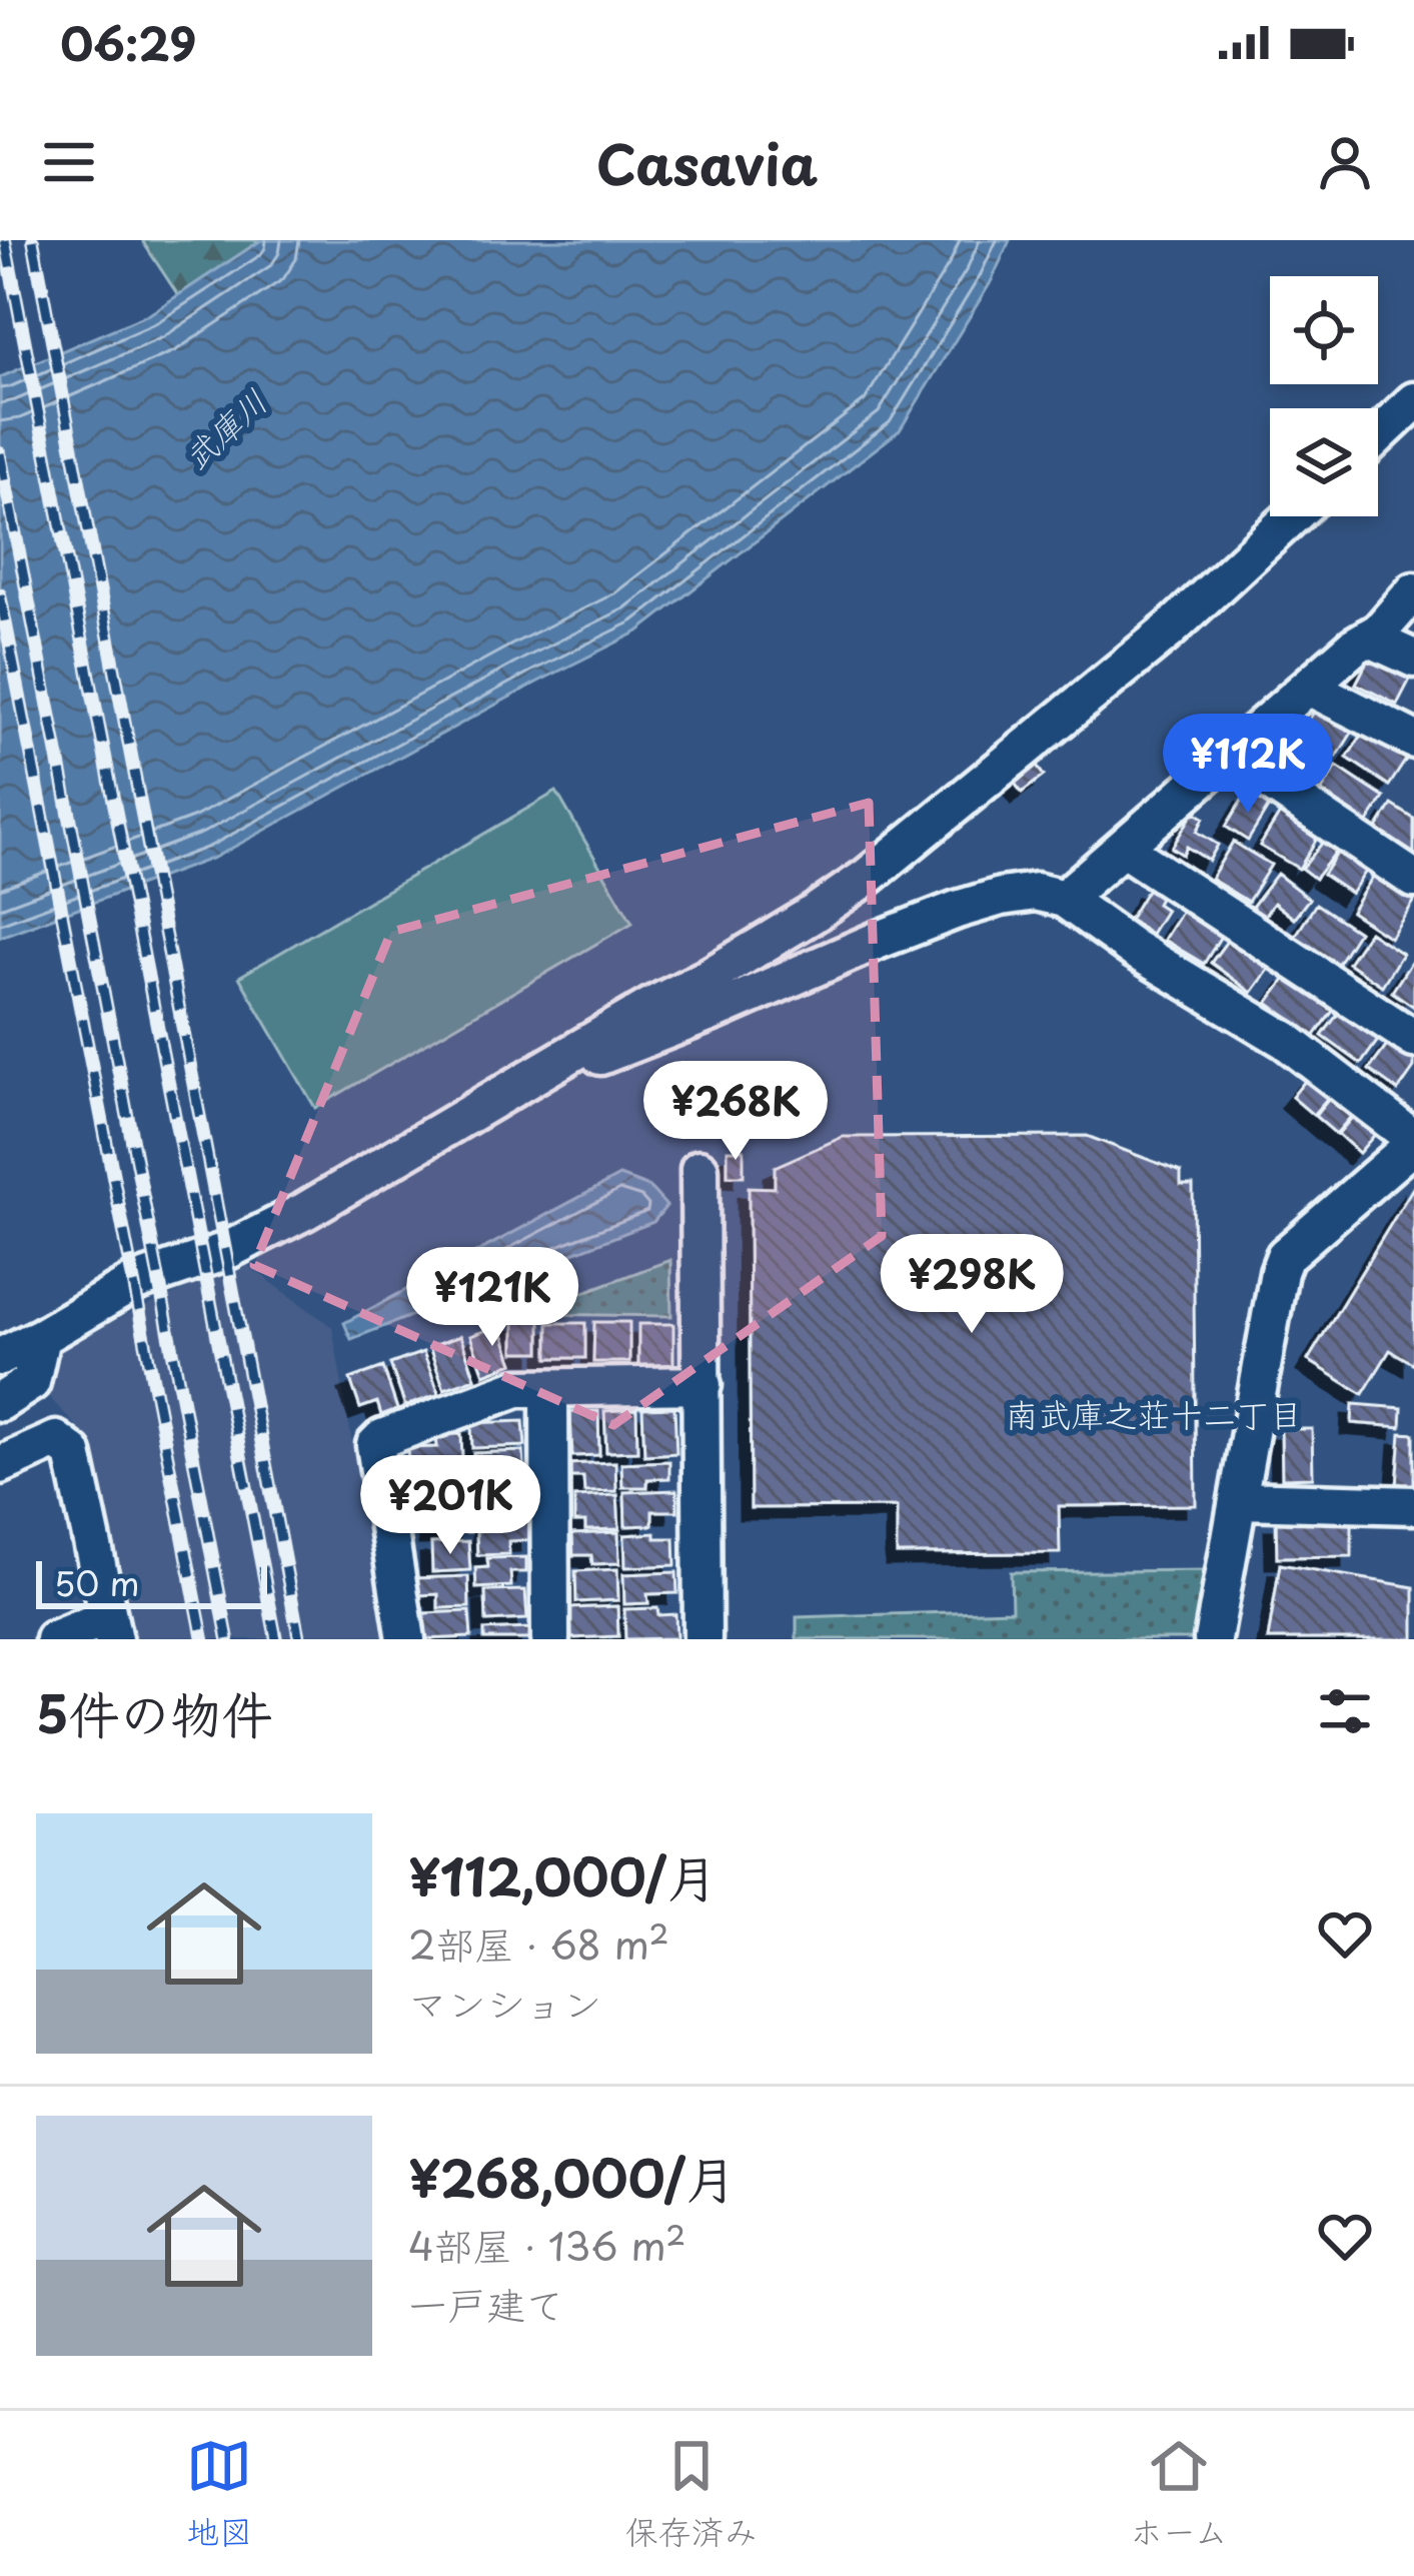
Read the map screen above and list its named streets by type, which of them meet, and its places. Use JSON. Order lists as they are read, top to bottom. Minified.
{"districts":["南武庫之荘十二丁目"],"water":["武庫川"],"scale_bar":"50 m","page":{"status":"06:29","header":"Casavia","price":["¥112K","¥268K","¥298K","¥121K","¥201K"],"scale":"50 m","heading":"5件の物件","list":[{"name":"¥112,000/月","note":"2部屋 · 68 m² · マンション"},{"name":"¥268,000/月","note":"4部屋 · 136 m² · 一戸建て"}],"tabs":["地図","保存済み","ホーム"]}}
